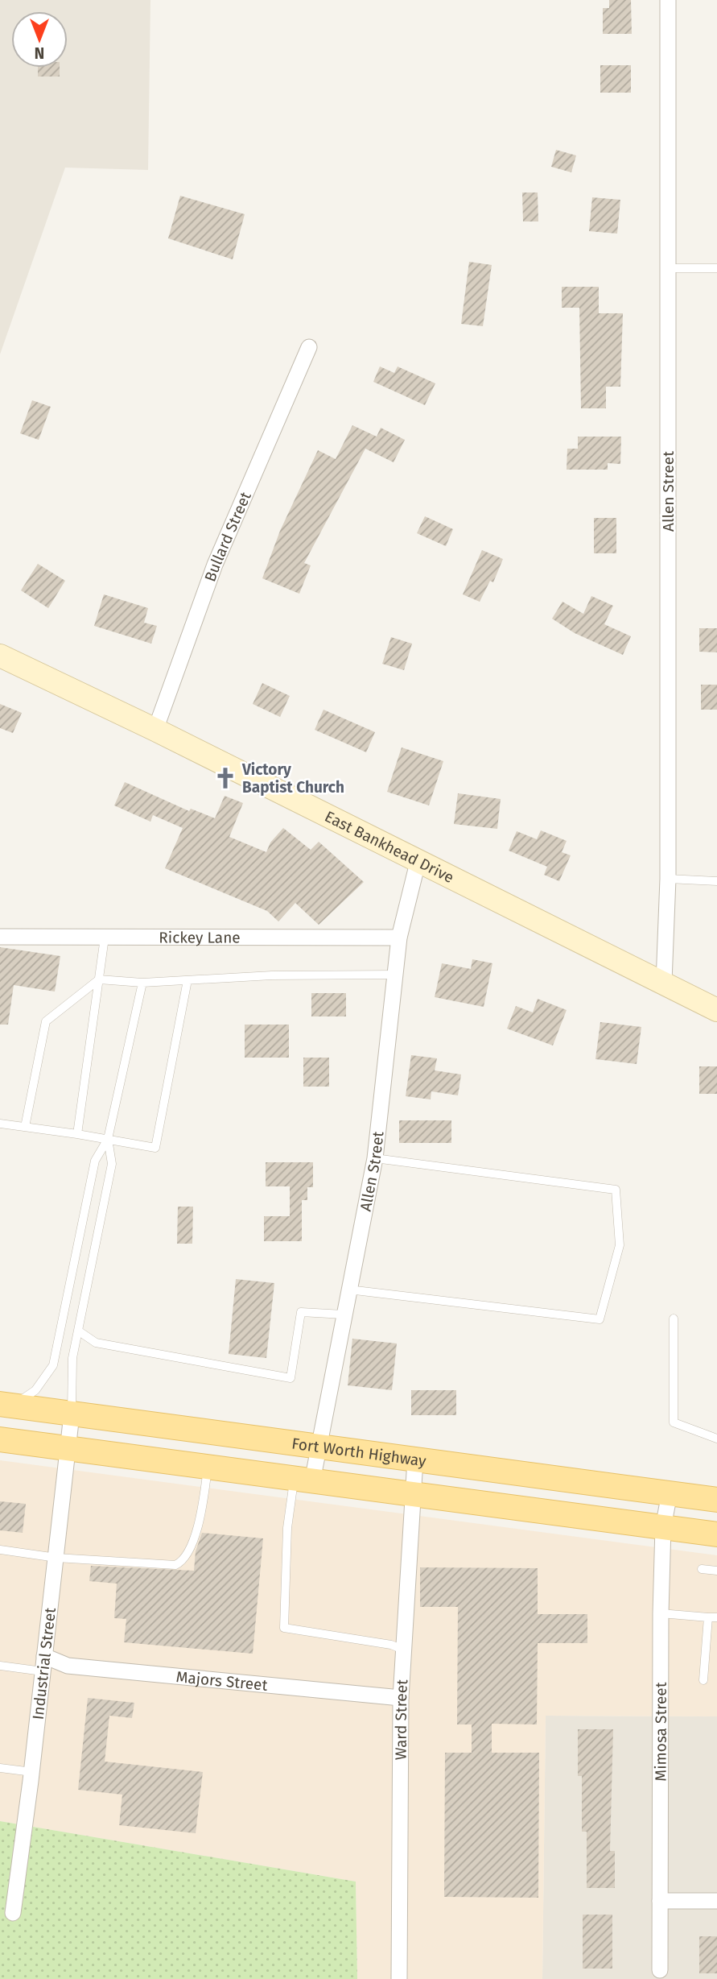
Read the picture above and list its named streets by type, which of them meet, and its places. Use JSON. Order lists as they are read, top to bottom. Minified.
{"streets":{"main road":["Fort Worth Highway"],"street":["Allen Street","Bullard Street","East Bankhead Drive","Rickey Lane","Industrial Street","Majors Street","Ward Street","Mimosa Street"]},"crossings":[["Allen Street","East Bankhead Drive"],["Allen Street","Rickey Lane"],["Allen Street","Fort Worth Highway"],["Bullard Street","East Bankhead Drive"],["Fort Worth Highway","Industrial Street"],["Fort Worth Highway","Ward Street"],["Fort Worth Highway","Mimosa Street"],["Industrial Street","Majors Street"],["Majors Street","Ward Street"]],"places":{"church":["Victory Baptist Church"]},"north":"bottom"}
